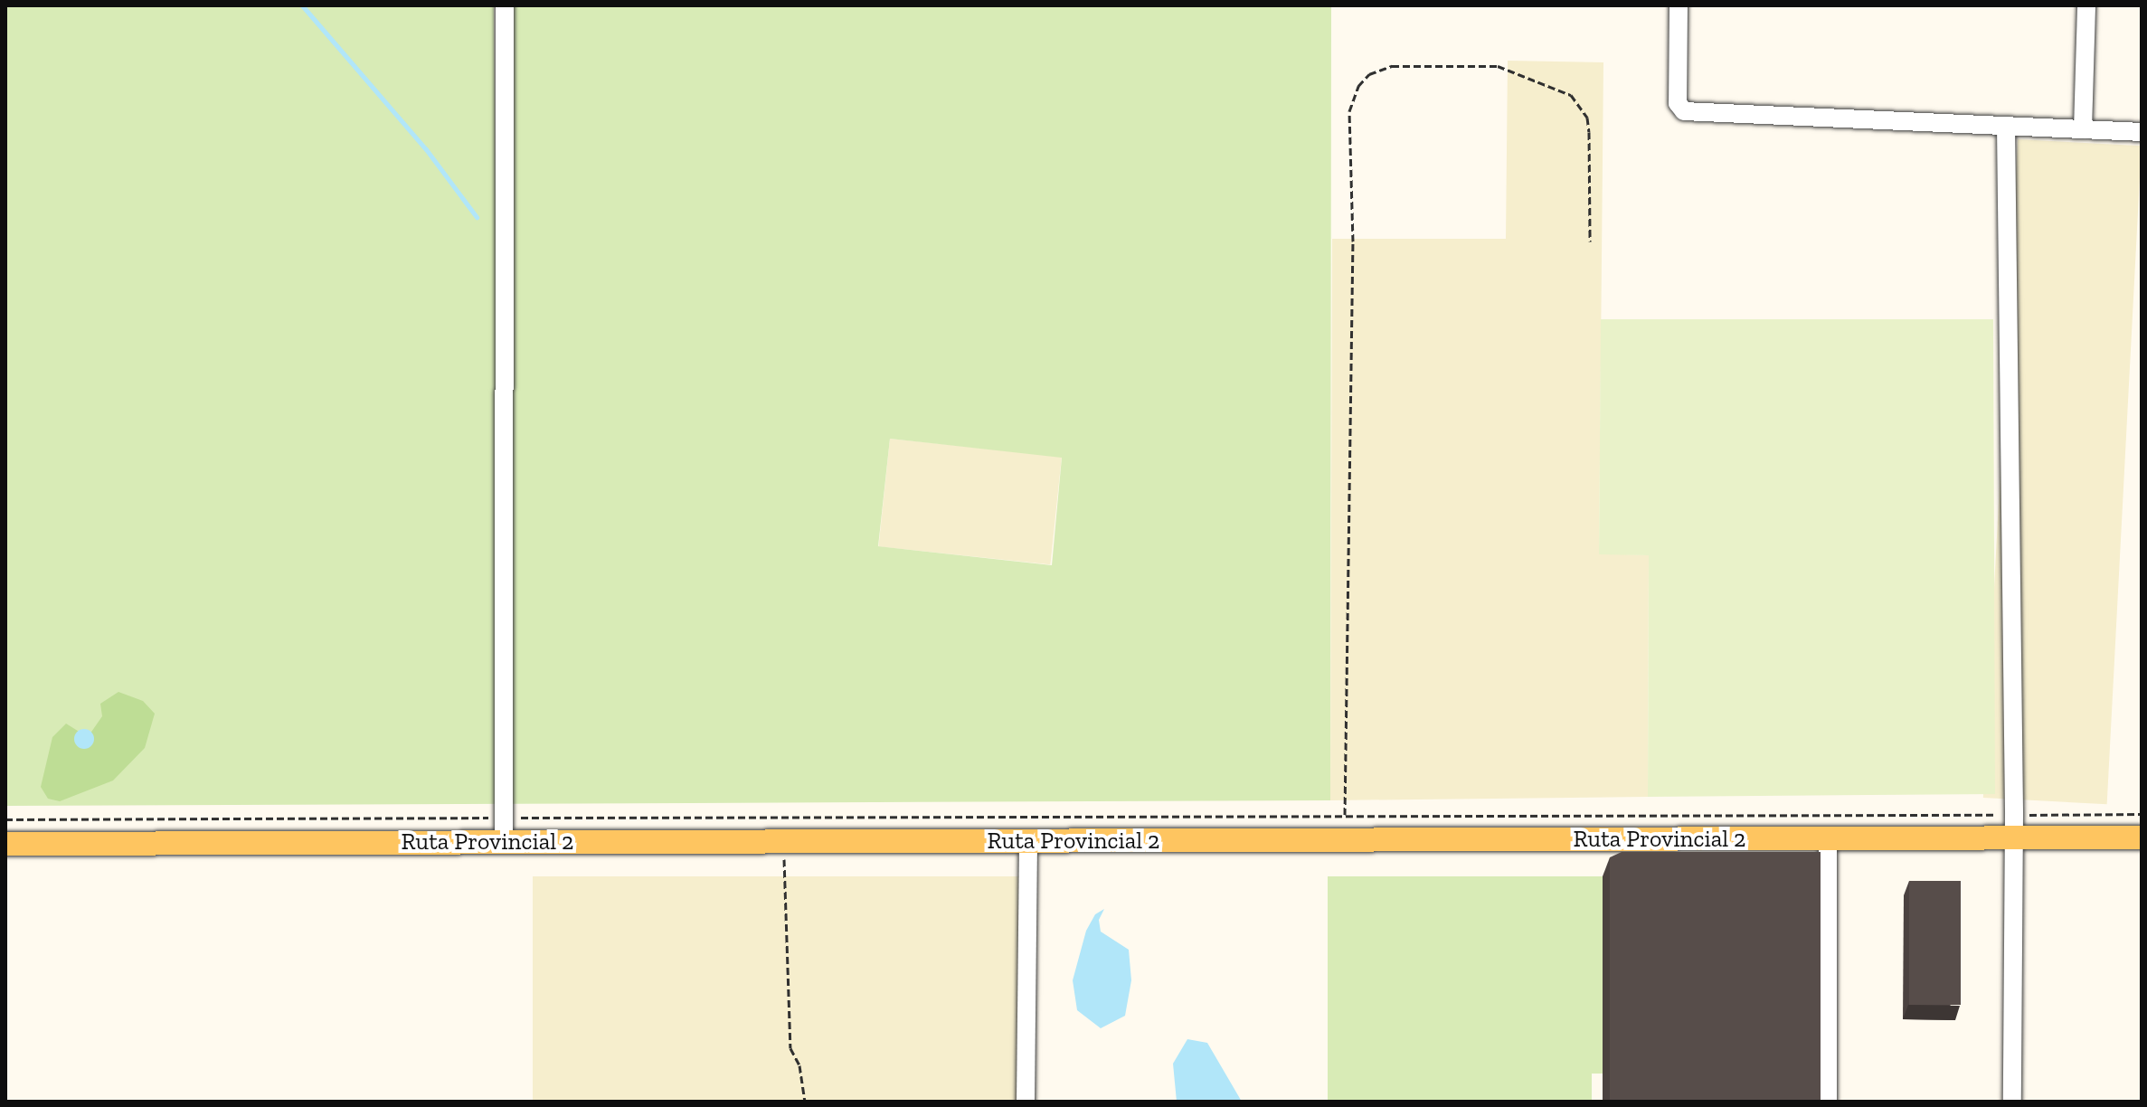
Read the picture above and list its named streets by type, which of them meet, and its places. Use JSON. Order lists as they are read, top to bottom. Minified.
{"streets":{"main road":["Ruta Provincial 2"]}}
